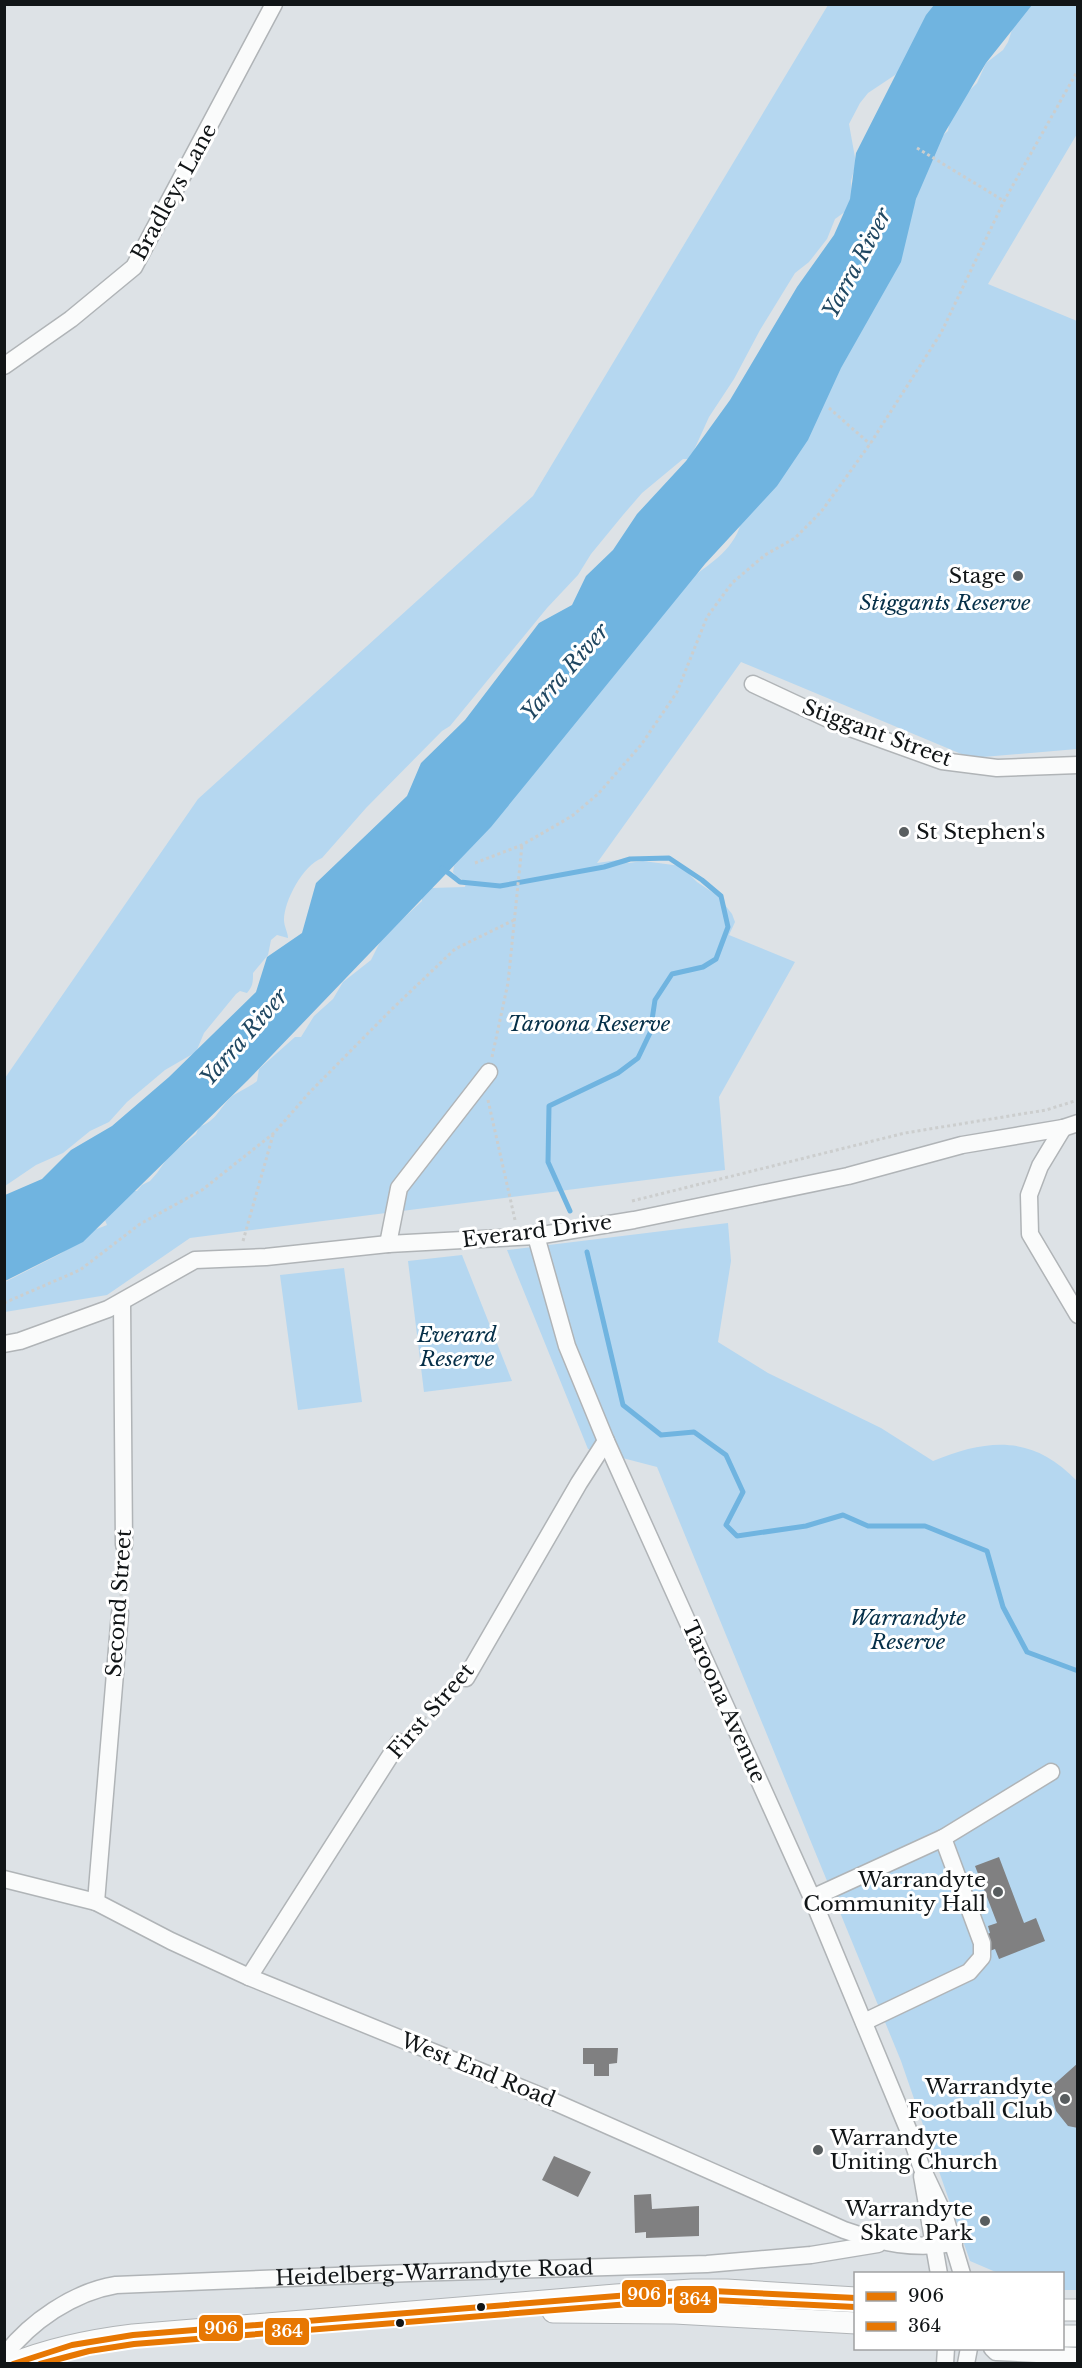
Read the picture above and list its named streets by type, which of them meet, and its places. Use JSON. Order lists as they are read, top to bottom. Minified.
{"streets":{"main road":["Heidelberg-Warrandyte Road"],"street":["Bradleys Lane","Stiggant Street","Everard Drive","Second Street","Taroona Avenue","First Street","West End Road"]},"crossings":[["Everard Drive","Second Street"],["Everard Drive","Taroona Avenue"],["Second Street","West End Road"],["Taroona Avenue","First Street"],["Taroona Avenue","West End Road"],["First Street","West End Road"],["West End Road","Heidelberg-Warrandyte Road"]],"water":["Yarra River"],"parks":["Stiggants Reserve","Taroona Reserve","Everard Reserve","Warrandyte Reserve"],"places":["Stage","St Stephen's","Warrandyte Community Hall","Warrandyte Football Club","Warrandyte Uniting Church","Warrandyte Skate Park"],"lines":["transit line 906","transit line 364"],"legend":["906","364"]}
